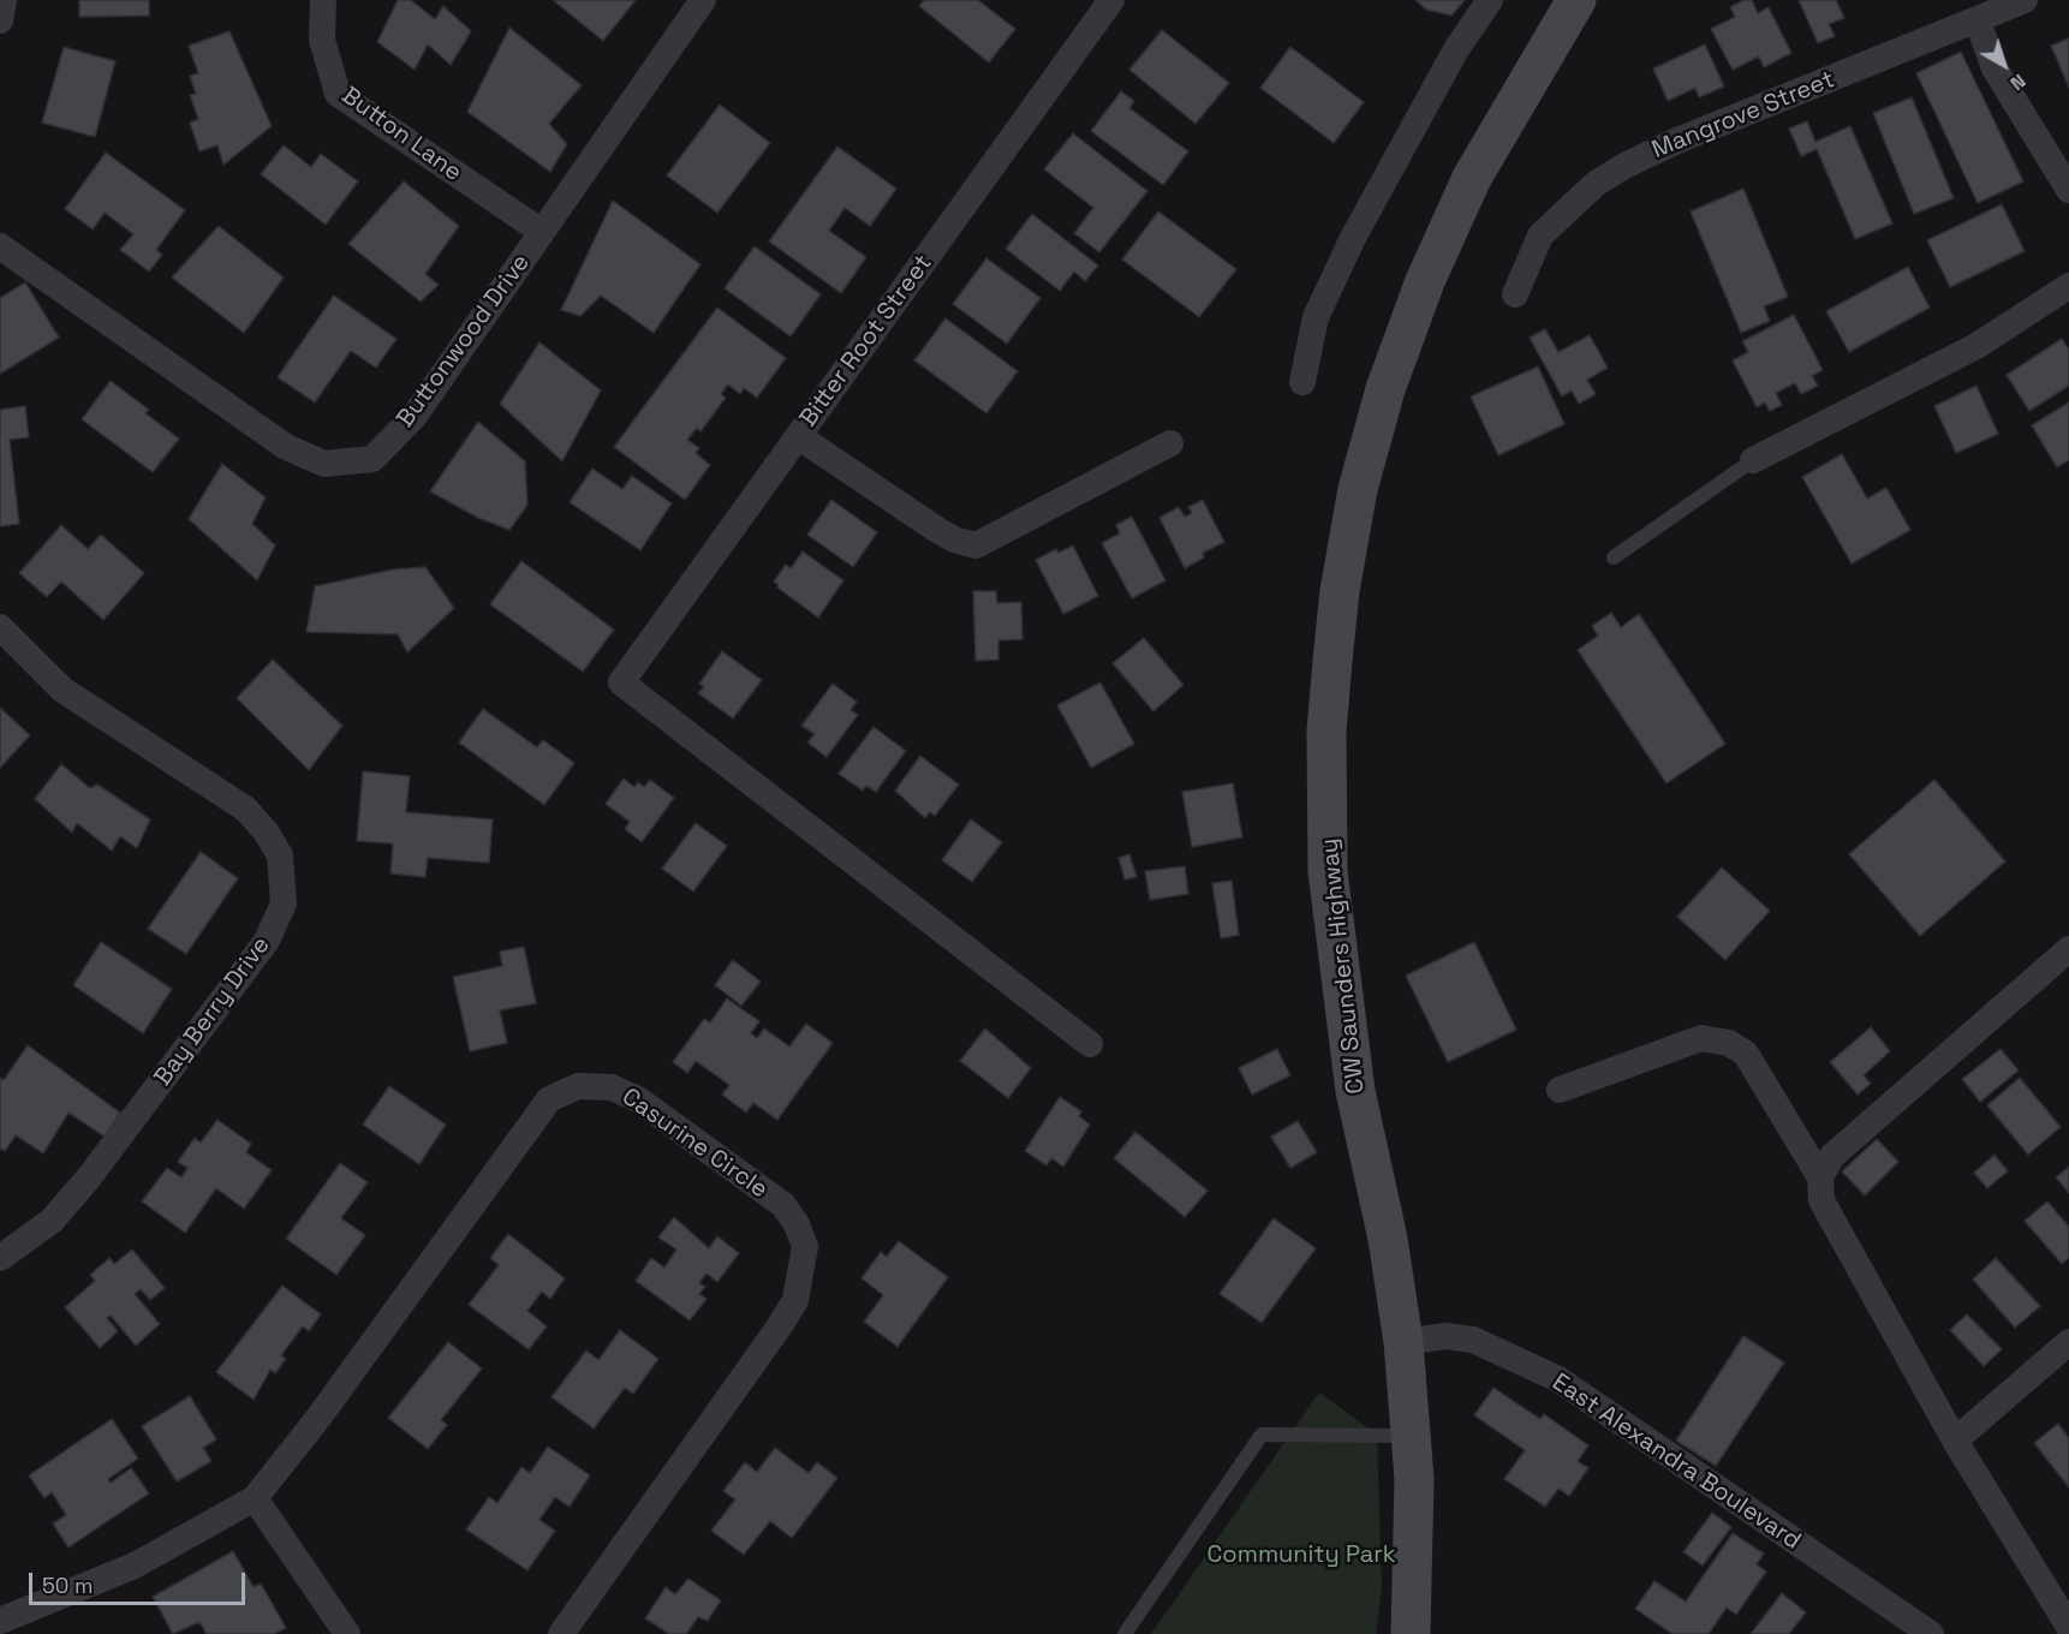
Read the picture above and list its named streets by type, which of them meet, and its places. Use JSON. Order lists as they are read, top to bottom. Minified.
{"streets":{"main road":["CW Saunders Highway"],"street":["Mangrove Street","Button Lane","Buttonwood Drive","Bitter Root Street","Bay Berry Drive","Casurine Circle","East Alexandra Boulevard"]},"crossings":[["Button Lane","Buttonwood Drive"],["CW Saunders Highway","East Alexandra Boulevard"]],"parks":["Community Park"],"scale_bar":"50 m","north":"bottom right"}
